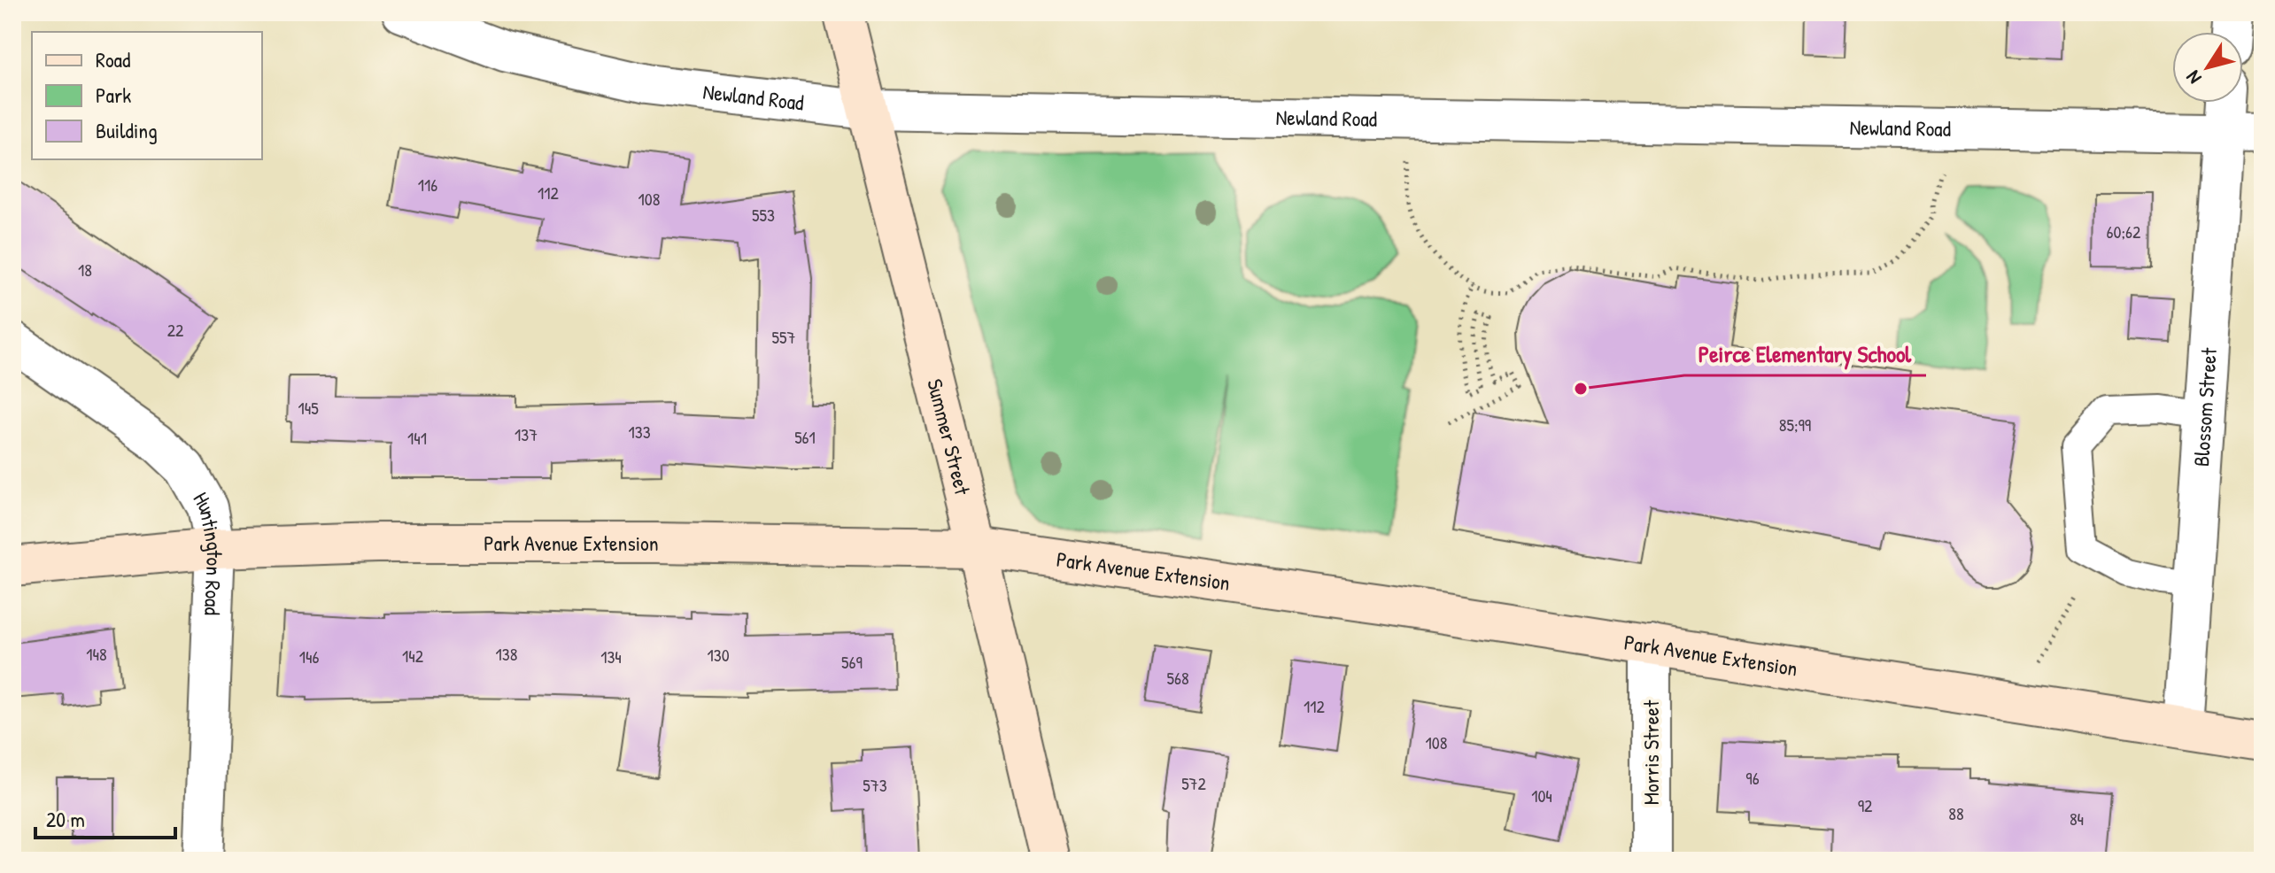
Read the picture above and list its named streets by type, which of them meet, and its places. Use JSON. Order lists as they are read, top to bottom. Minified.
{"streets":{"main road":["Summer Street","Park Avenue Extension"],"street":["Newland Road","Blossom Street","Huntington Road","Morris Street"]},"crossings":[["Newland Road","Blossom Street"],["Newland Road","Summer Street"],["Blossom Street","Park Avenue Extension"],["Summer Street","Park Avenue Extension"],["Park Avenue Extension","Huntington Road"],["Park Avenue Extension","Morris Street"]],"places":["Peirce Elementary School"],"house_numbers":["116","112","108","553","60;62","18","22","557","145","85;99","133","137","561","141","148","138","130","142","146","134","569","568","112","108","96","572","573","104","92","88","84"],"legend":["Road","Park","Building"],"scale_bar":"20 m","north":"bottom left"}
